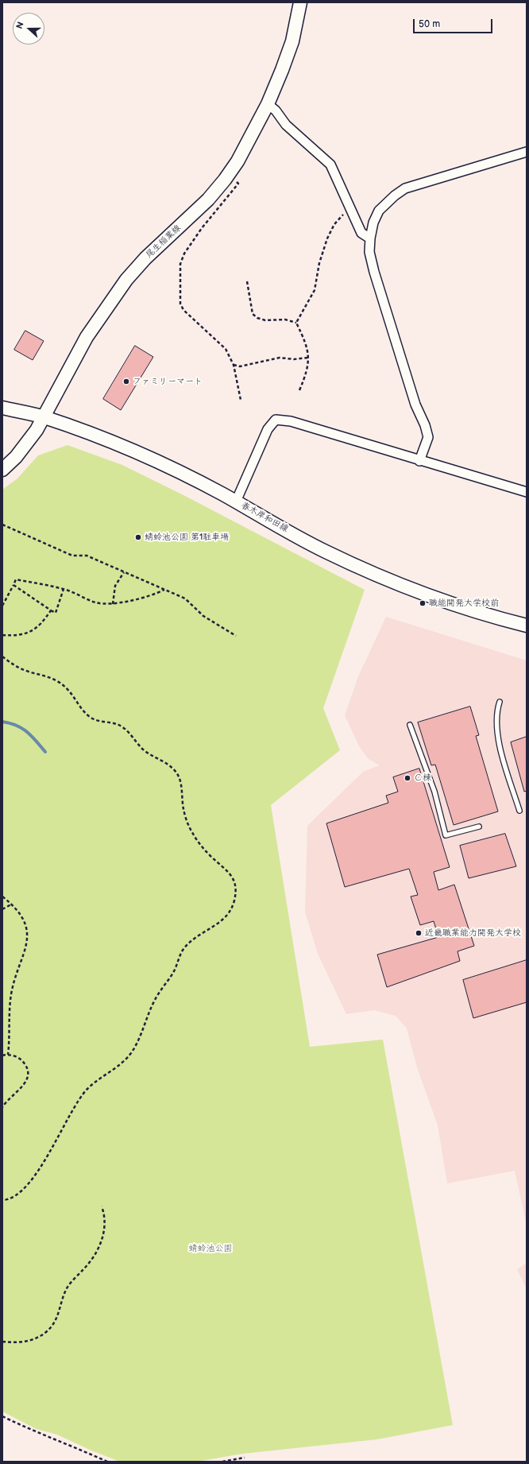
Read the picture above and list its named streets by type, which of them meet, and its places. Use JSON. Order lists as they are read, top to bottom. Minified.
{"streets":{"main road":["尾生稲葉線","春木岸和田線"]},"crossings":[["尾生稲葉線","春木岸和田線"]],"parks":["蜻蛉池公園"],"places":["ファミリーマート","蜻蛉池公園 第1駐車場","職能開発大学校前","Ｃ棟","近畿職業能力開発大学校"],"scale_bar":"50 m","north":"left"}
